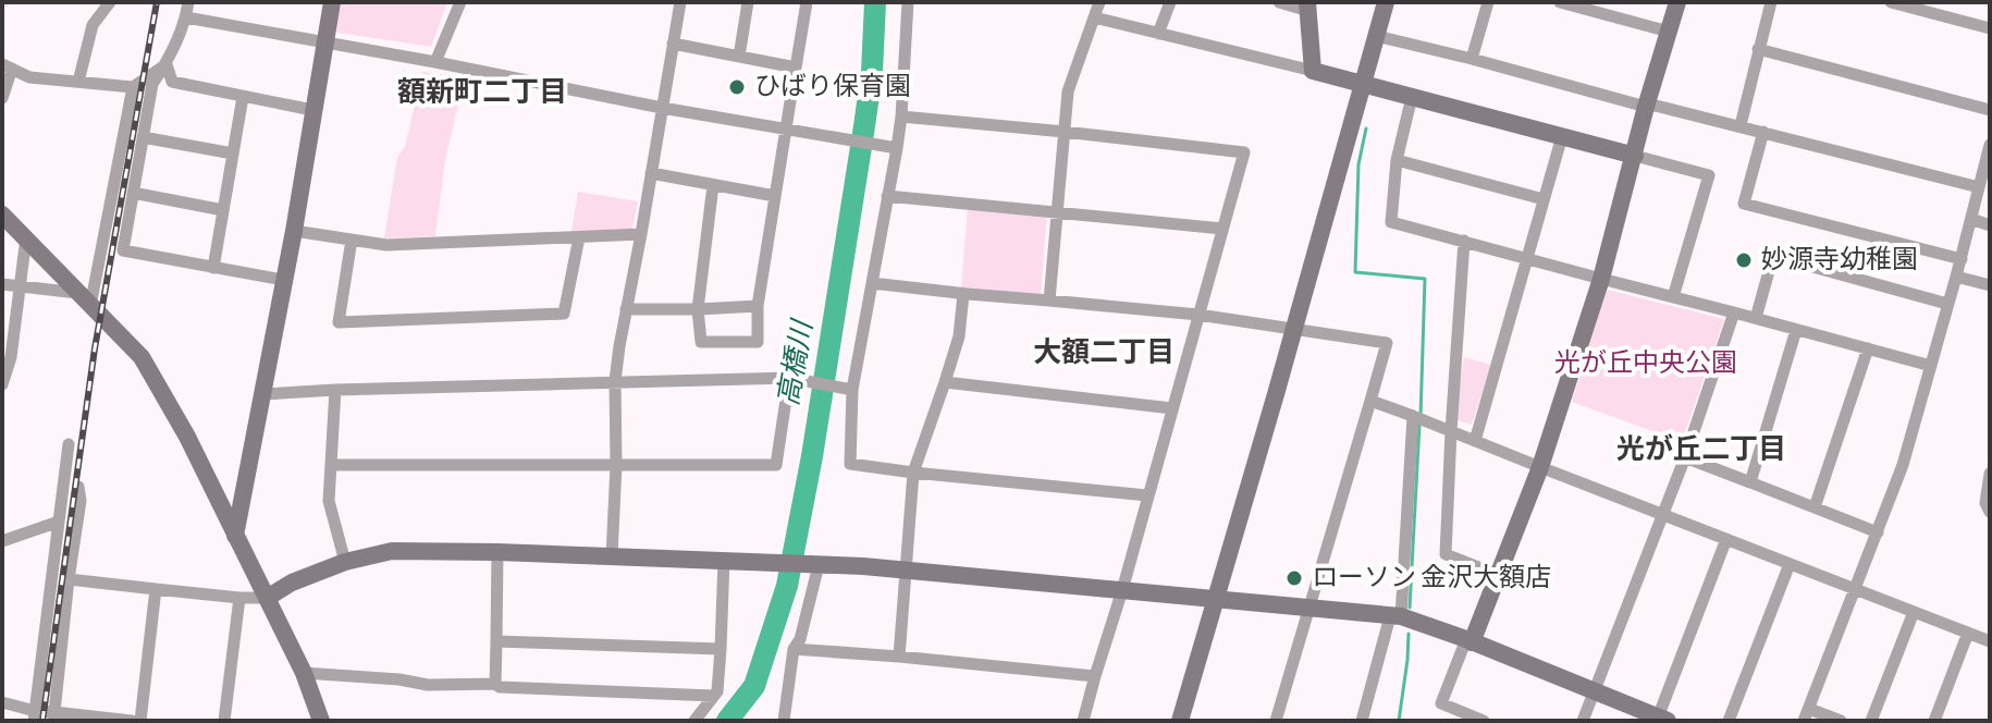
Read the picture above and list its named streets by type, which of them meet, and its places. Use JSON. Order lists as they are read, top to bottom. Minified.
{"districts":["額新町二丁目","大額二丁目","光が丘二丁目"],"water":["高橋川"],"parks":["光が丘中央公園"],"places":["ひばり保育園","妙源寺幼稚園","ローソン 金沢大額店"]}
